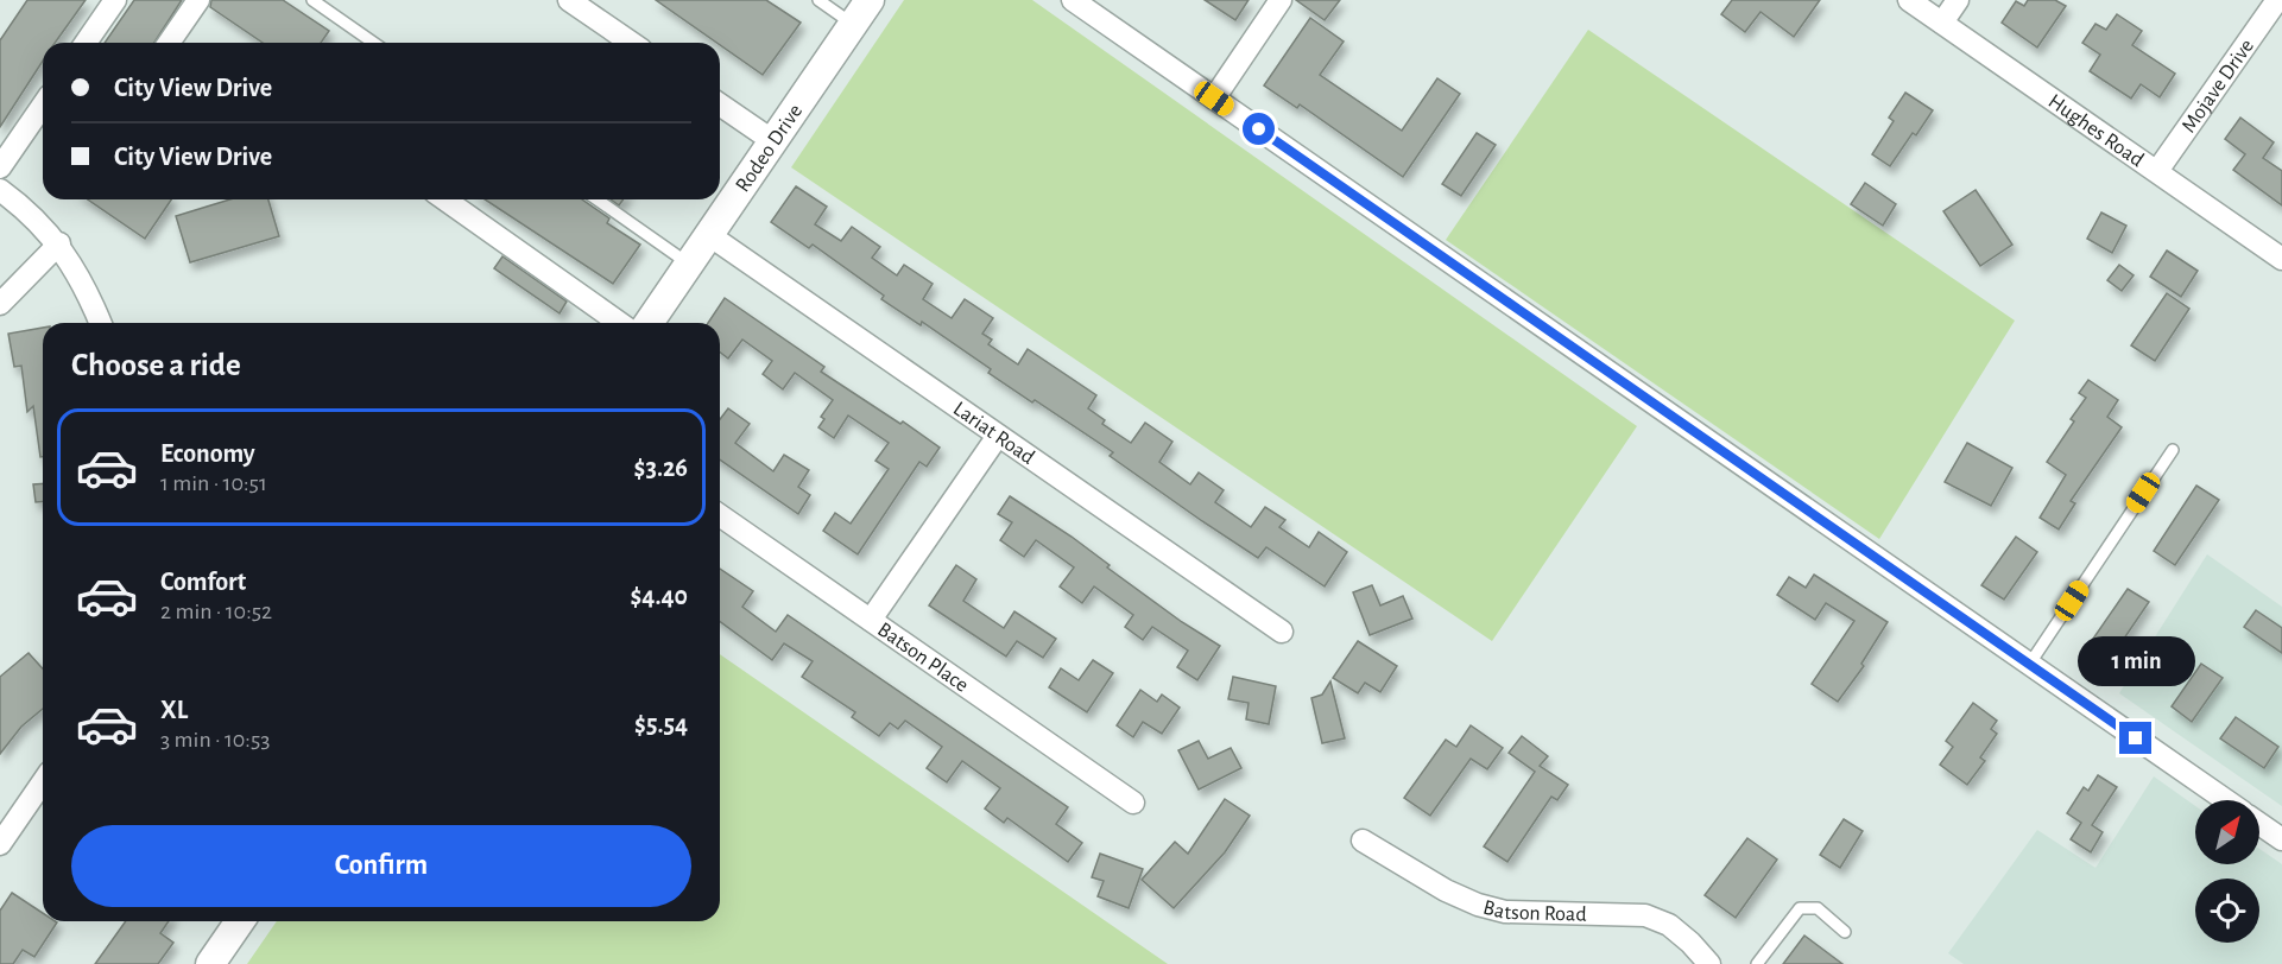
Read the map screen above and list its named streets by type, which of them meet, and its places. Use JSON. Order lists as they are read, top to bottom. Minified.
{"streets":{"street":["Mojave Drive","Hughes Road","Rodeo Drive","Lariat Road","Batson Place","Batson Road"]},"crossings":[["Mojave Drive","Hughes Road"],["Rodeo Drive","Lariat Road"]],"north":"top right","page":{"banner":["City View Drive","City View Drive"],"heading":"Choose a ride","list":[{"name":"Economy","note":"1 min · 10:51","value":"$3.26"},{"name":"Comfort","note":"2 min · 10:52","value":"$4.40"},{"name":"XL","note":"3 min · 10:53","value":"$5.54"}],"bubble":"1 min","buttons":"Confirm"}}
